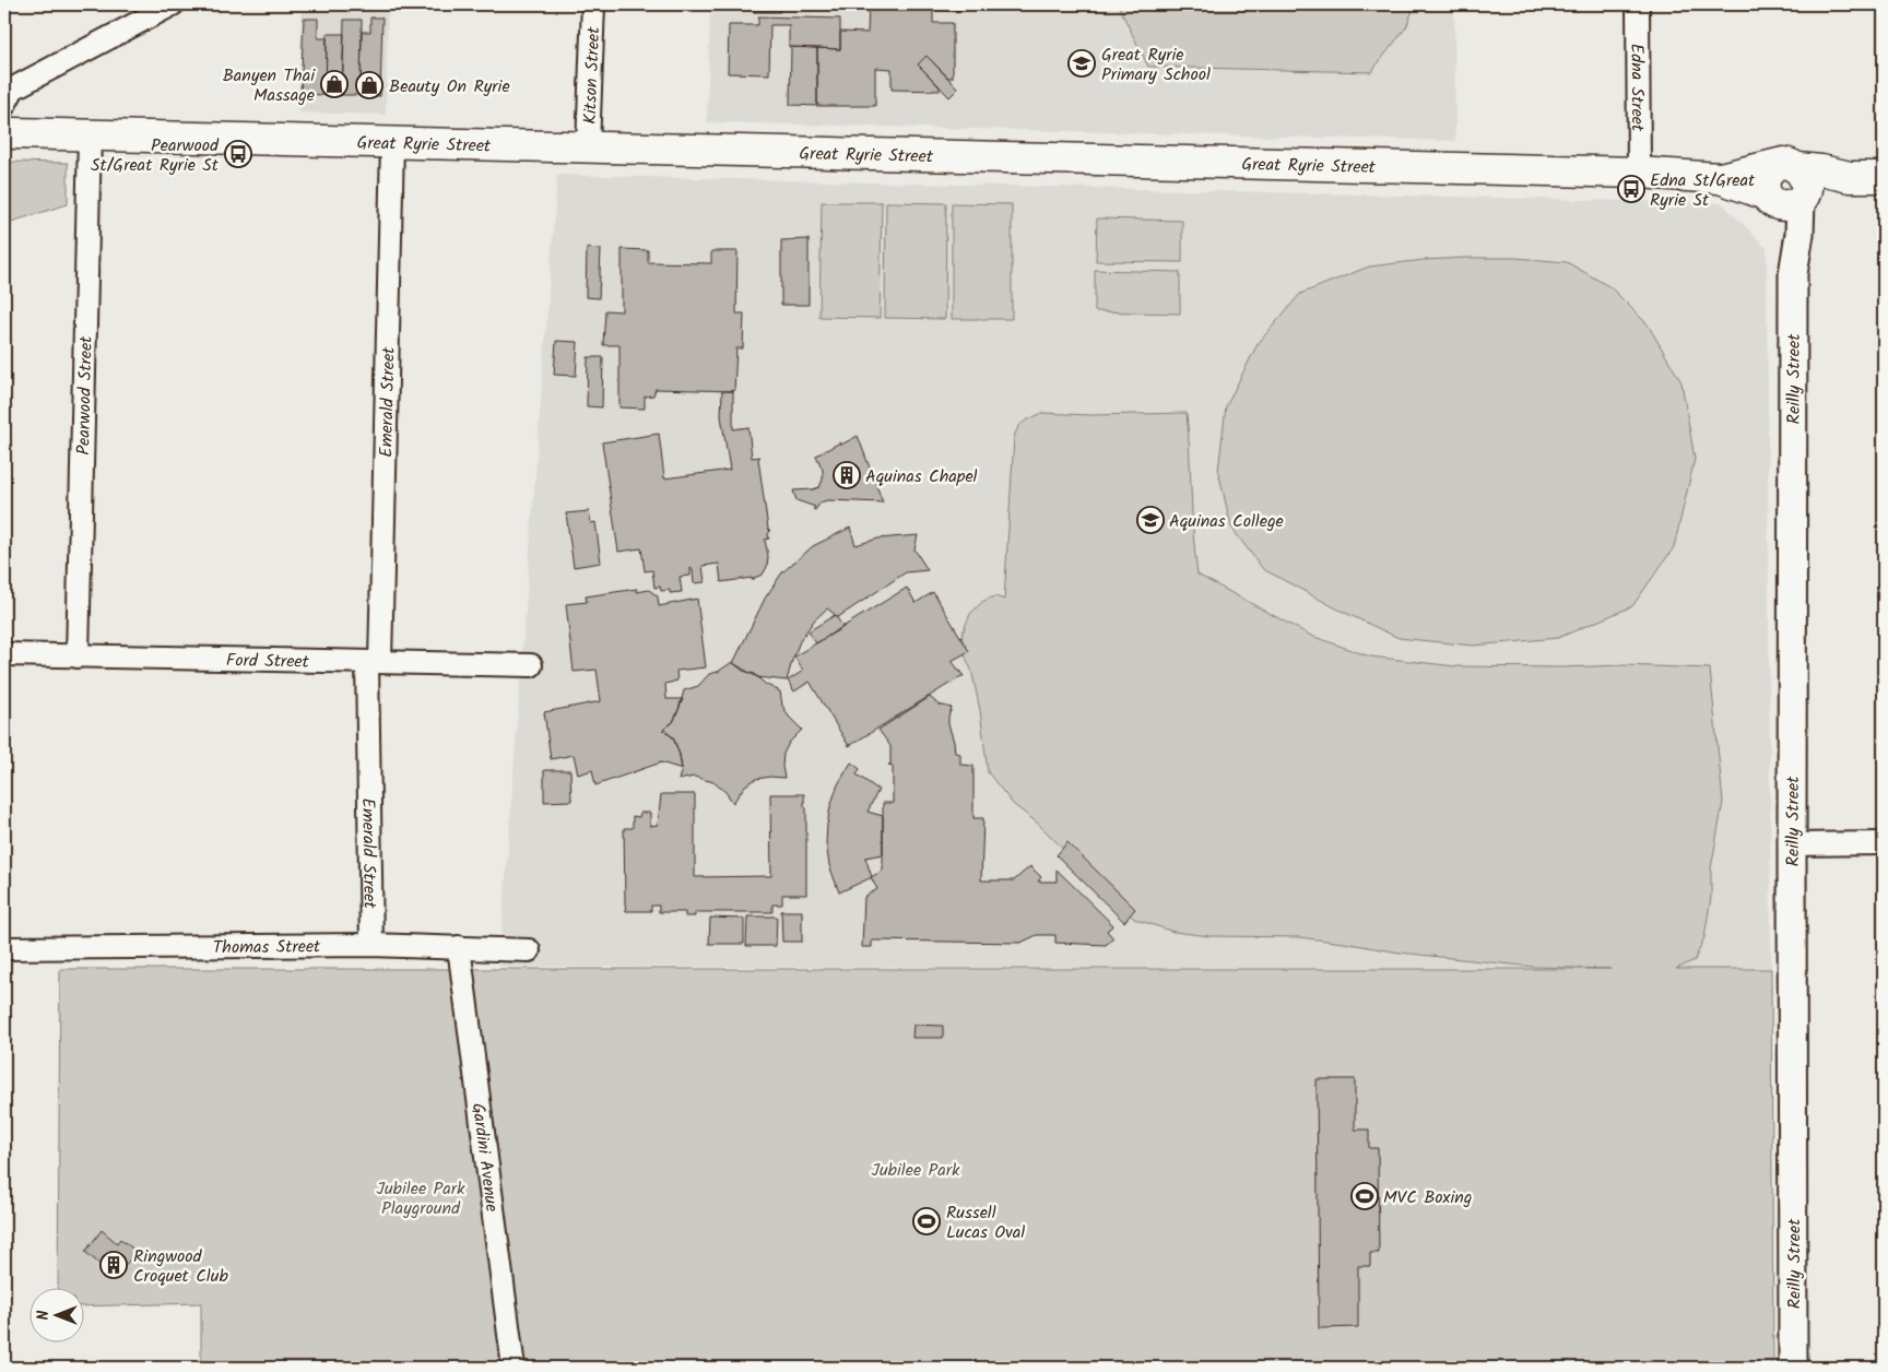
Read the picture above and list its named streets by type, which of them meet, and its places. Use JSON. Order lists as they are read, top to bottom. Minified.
{"streets":{"main road":["Great Ryrie Street"],"street":["Kitson Street","Edna Street","Reilly Street","Pearwood Street","Emerald Street","Ford Street","Thomas Street","Gardini Avenue"]},"crossings":[["Kitson Street","Great Ryrie Street"],["Edna Street","Great Ryrie Street"],["Great Ryrie Street","Reilly Street"],["Great Ryrie Street","Pearwood Street"],["Great Ryrie Street","Emerald Street"],["Pearwood Street","Ford Street"],["Emerald Street","Ford Street"],["Emerald Street","Thomas Street"],["Thomas Street","Gardini Avenue"]],"parks":["Jubilee Park","Jubilee Park Playground"],"places":{"school or university":["Great Ryrie Primary School","Aquinas College"],"shop":["Banyen Thai Massage","Beauty On Ryrie"],"bus stop":["Pearwood St/Great Ryrie St","Edna St/Great Ryrie St"],"building":["Aquinas Chapel","Ringwood Croquet Club"],"sports":["MVC Boxing","Russell Lucas Oval"]},"north":"left"}
